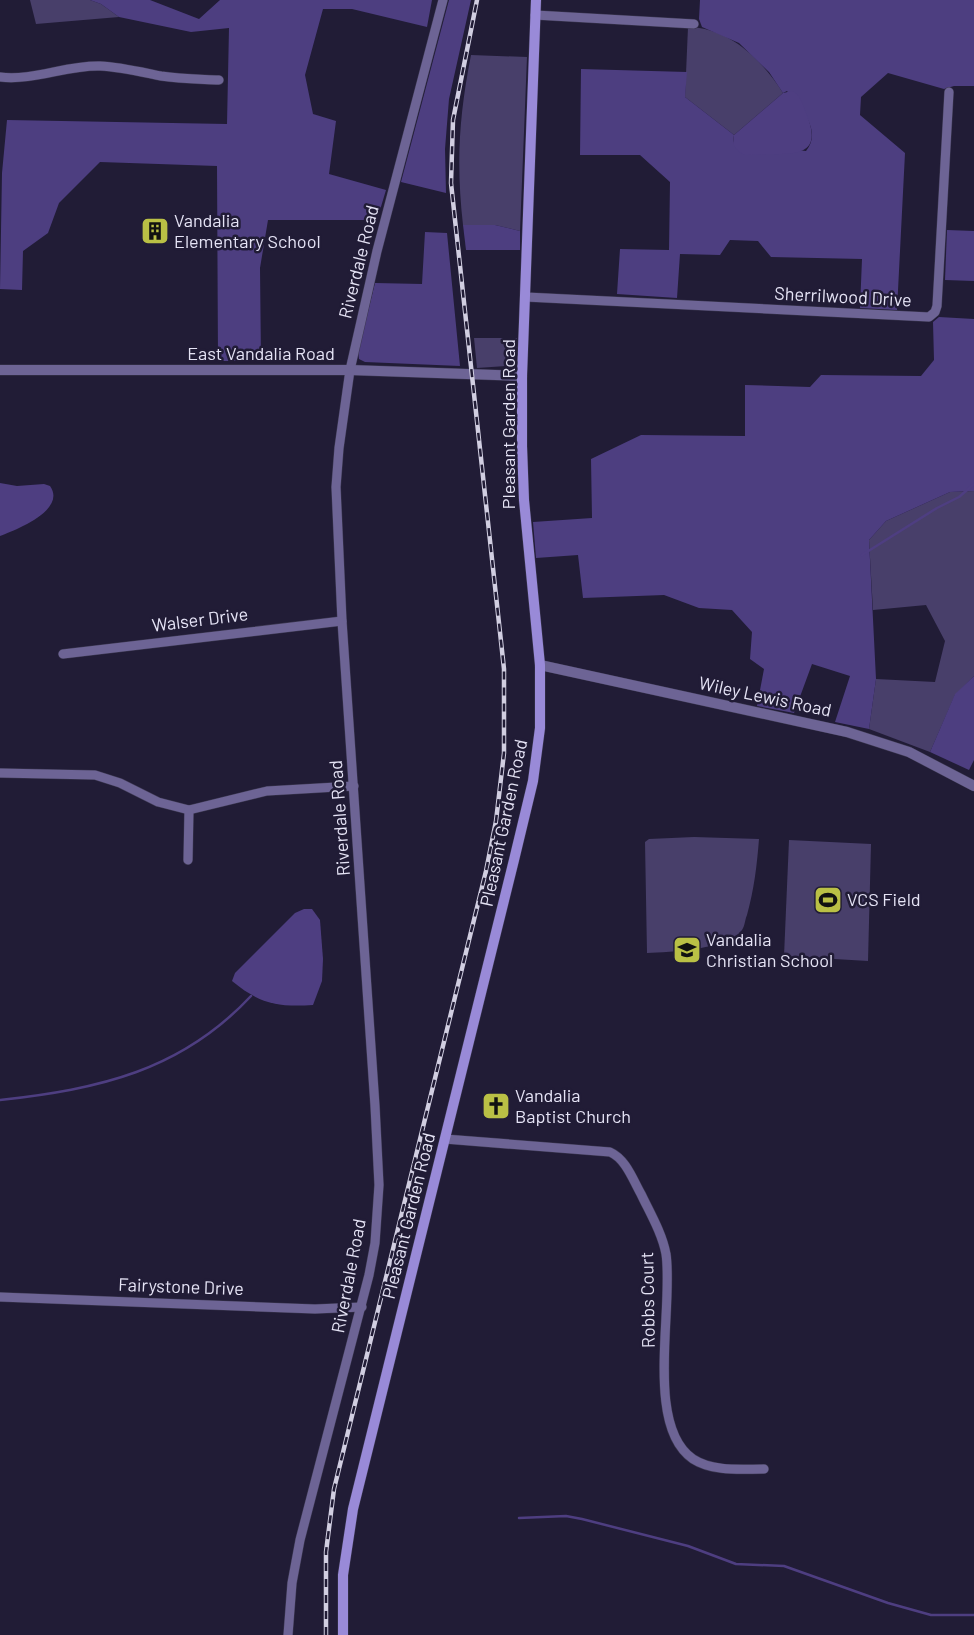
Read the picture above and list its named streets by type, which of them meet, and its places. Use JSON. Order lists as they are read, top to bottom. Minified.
{"streets":{"main road":["Pleasant Garden Road"],"street":["Riverdale Road","Sherrilwood Drive","East Vandalia Road","Walser Drive","Wiley Lewis Road","Fairystone Drive","Robbs Court"]},"crossings":[["Riverdale Road","East Vandalia Road"],["Riverdale Road","Walser Drive"],["Riverdale Road","Fairystone Drive"],["Sherrilwood Drive","Pleasant Garden Road"],["East Vandalia Road","Pleasant Garden Road"],["Pleasant Garden Road","Wiley Lewis Road"],["Pleasant Garden Road","Robbs Court"]],"places":{"building":["Vandalia Elementary School"],"sports":["VCS Field"],"school or university":["Vandalia Christian School"],"church":["Vandalia Baptist Church"]}}
